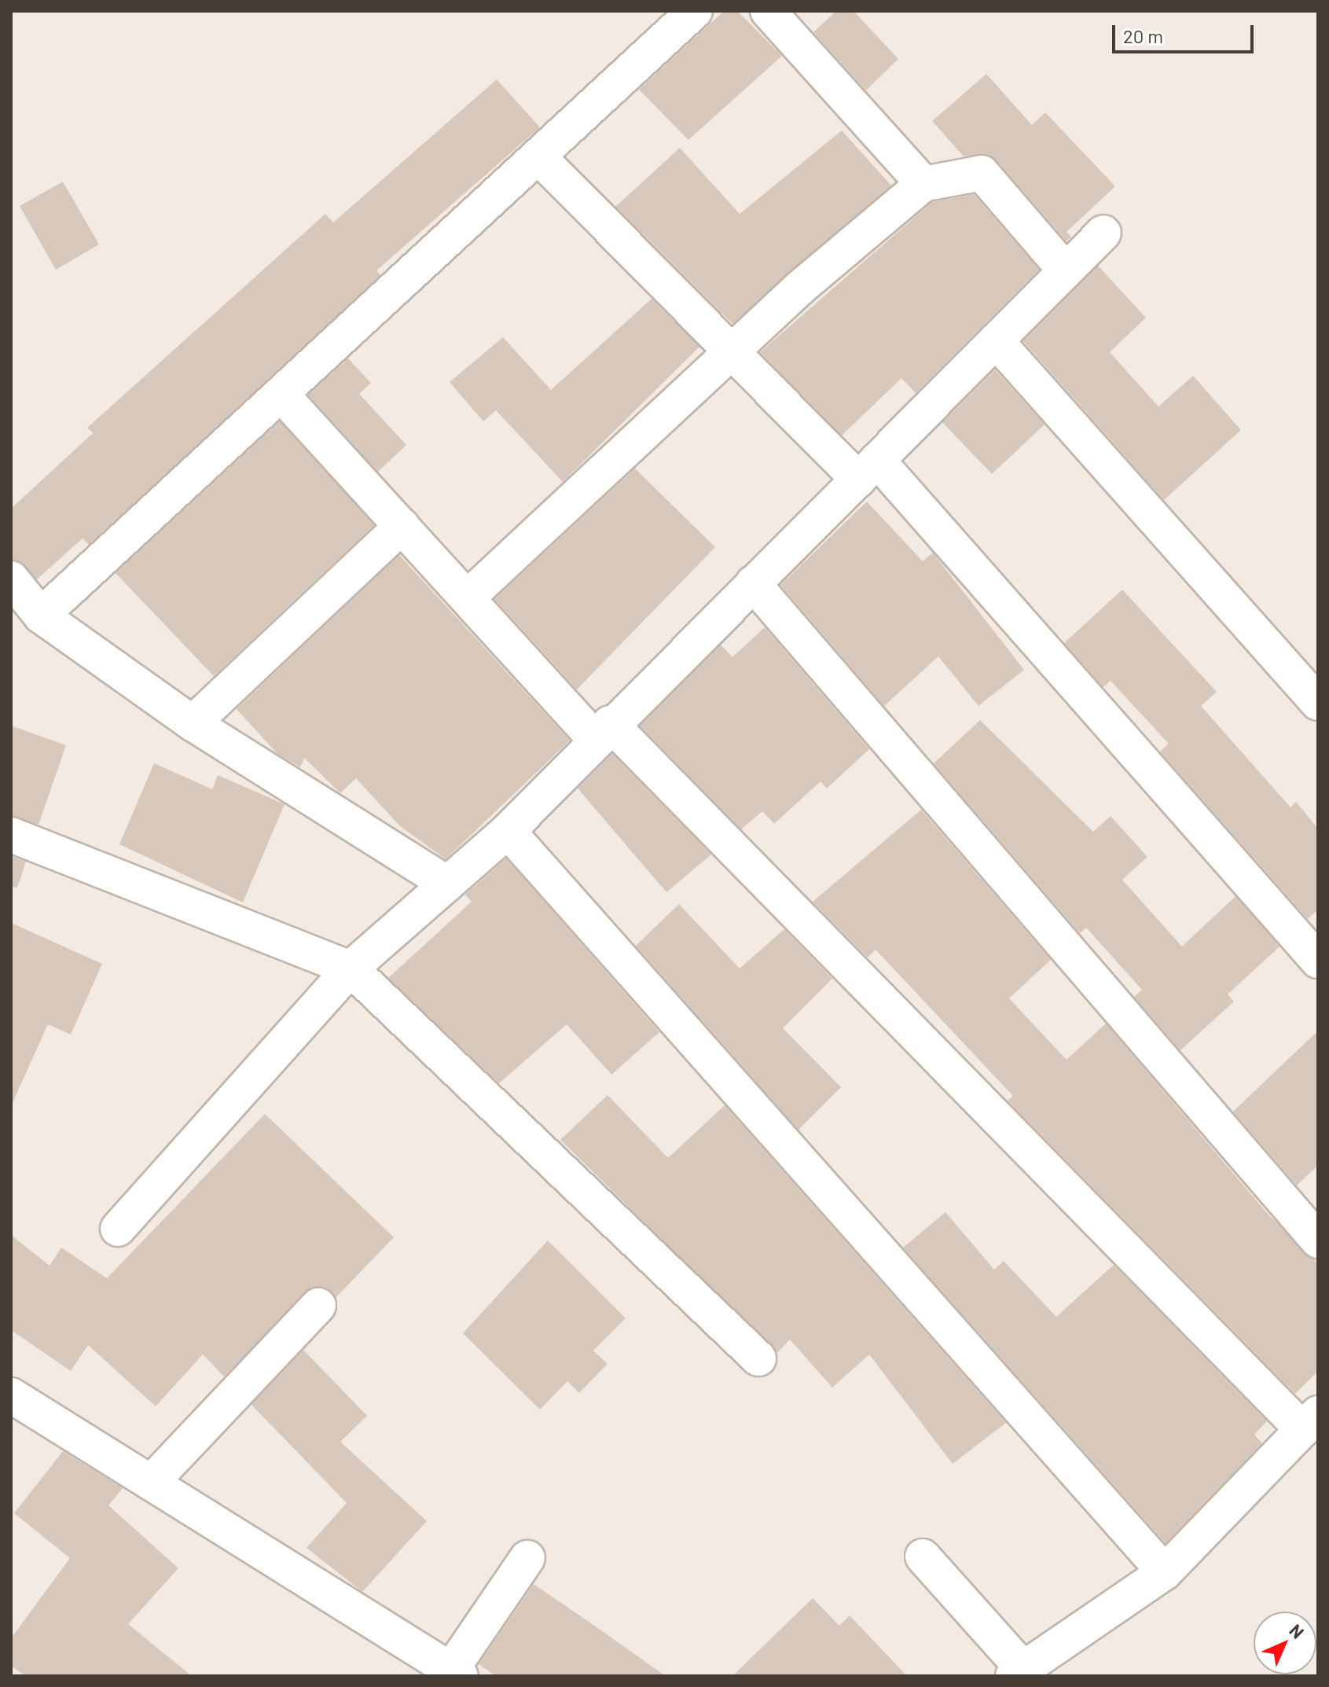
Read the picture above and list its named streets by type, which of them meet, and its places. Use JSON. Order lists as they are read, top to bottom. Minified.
{"scale_bar":"20 m","north":"top right"}
